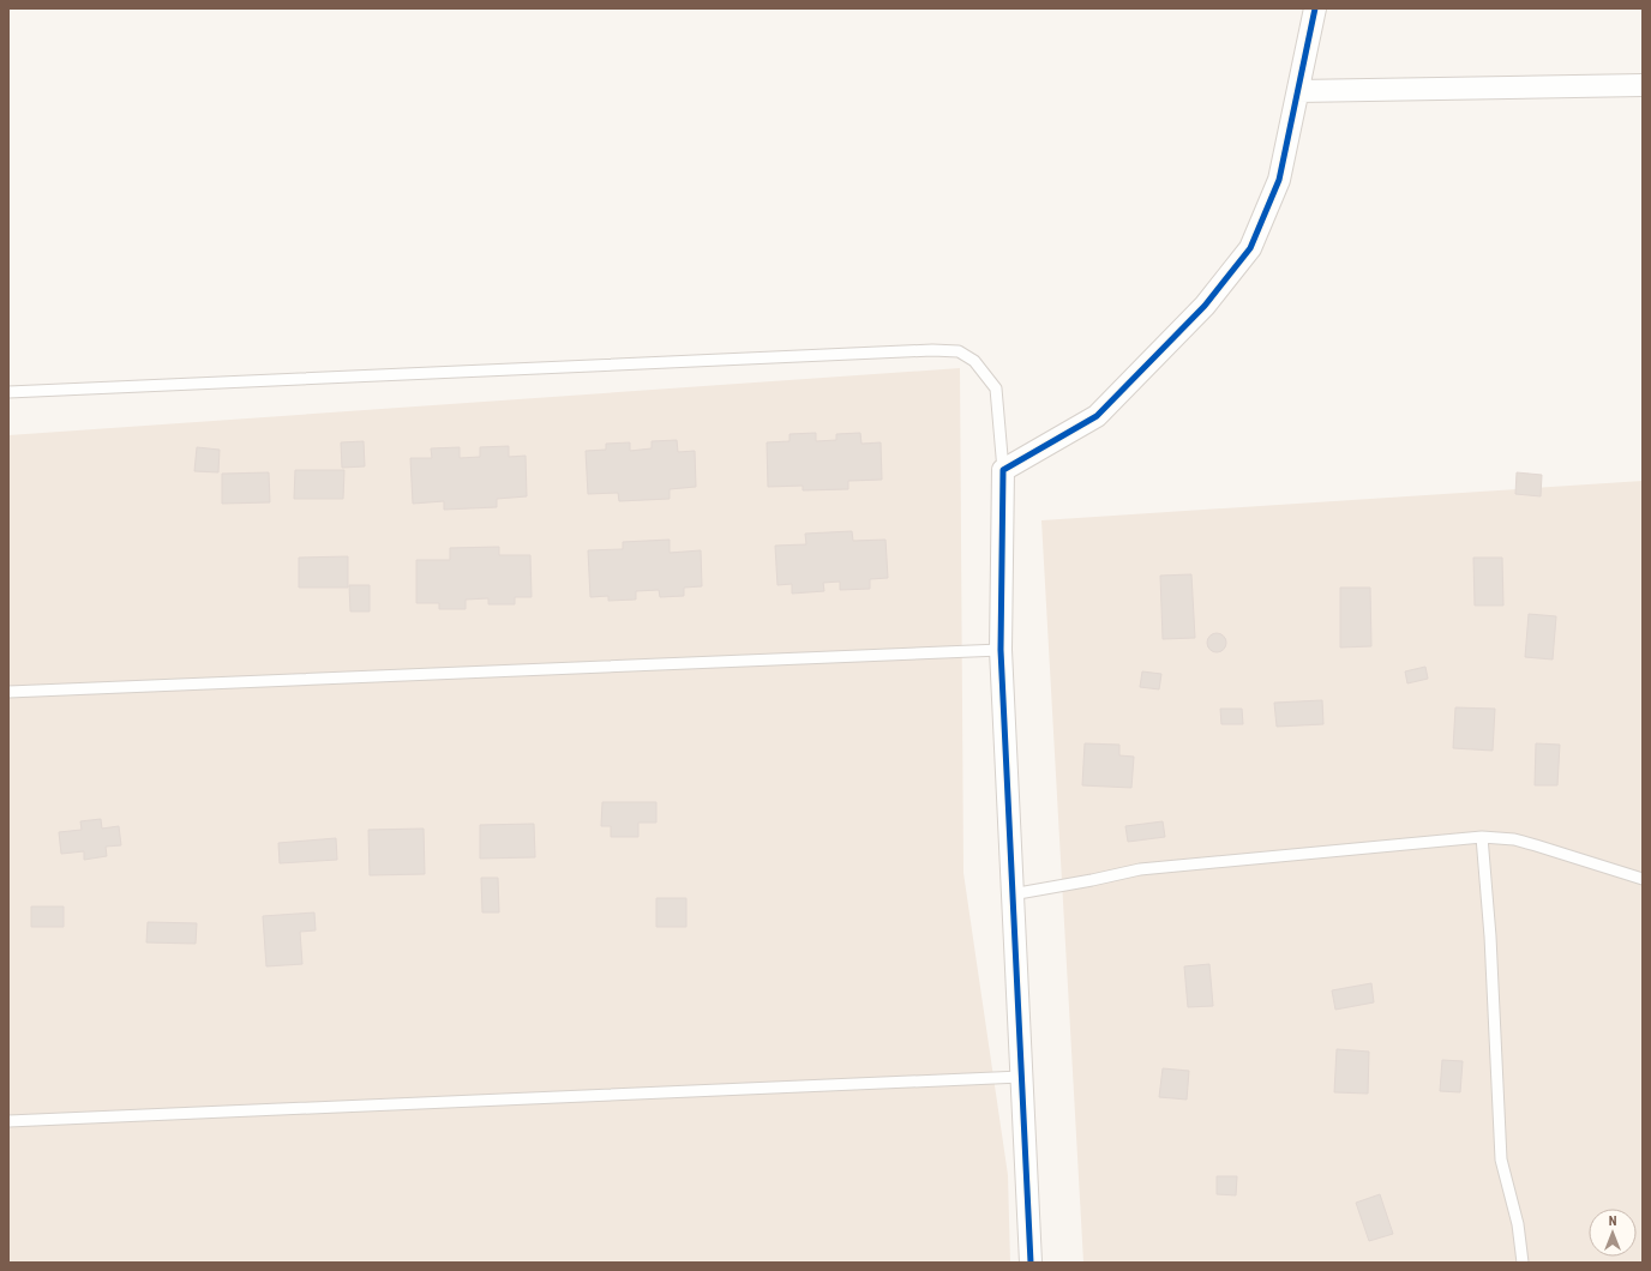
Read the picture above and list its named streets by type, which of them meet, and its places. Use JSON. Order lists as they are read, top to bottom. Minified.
{"north":"top"}
